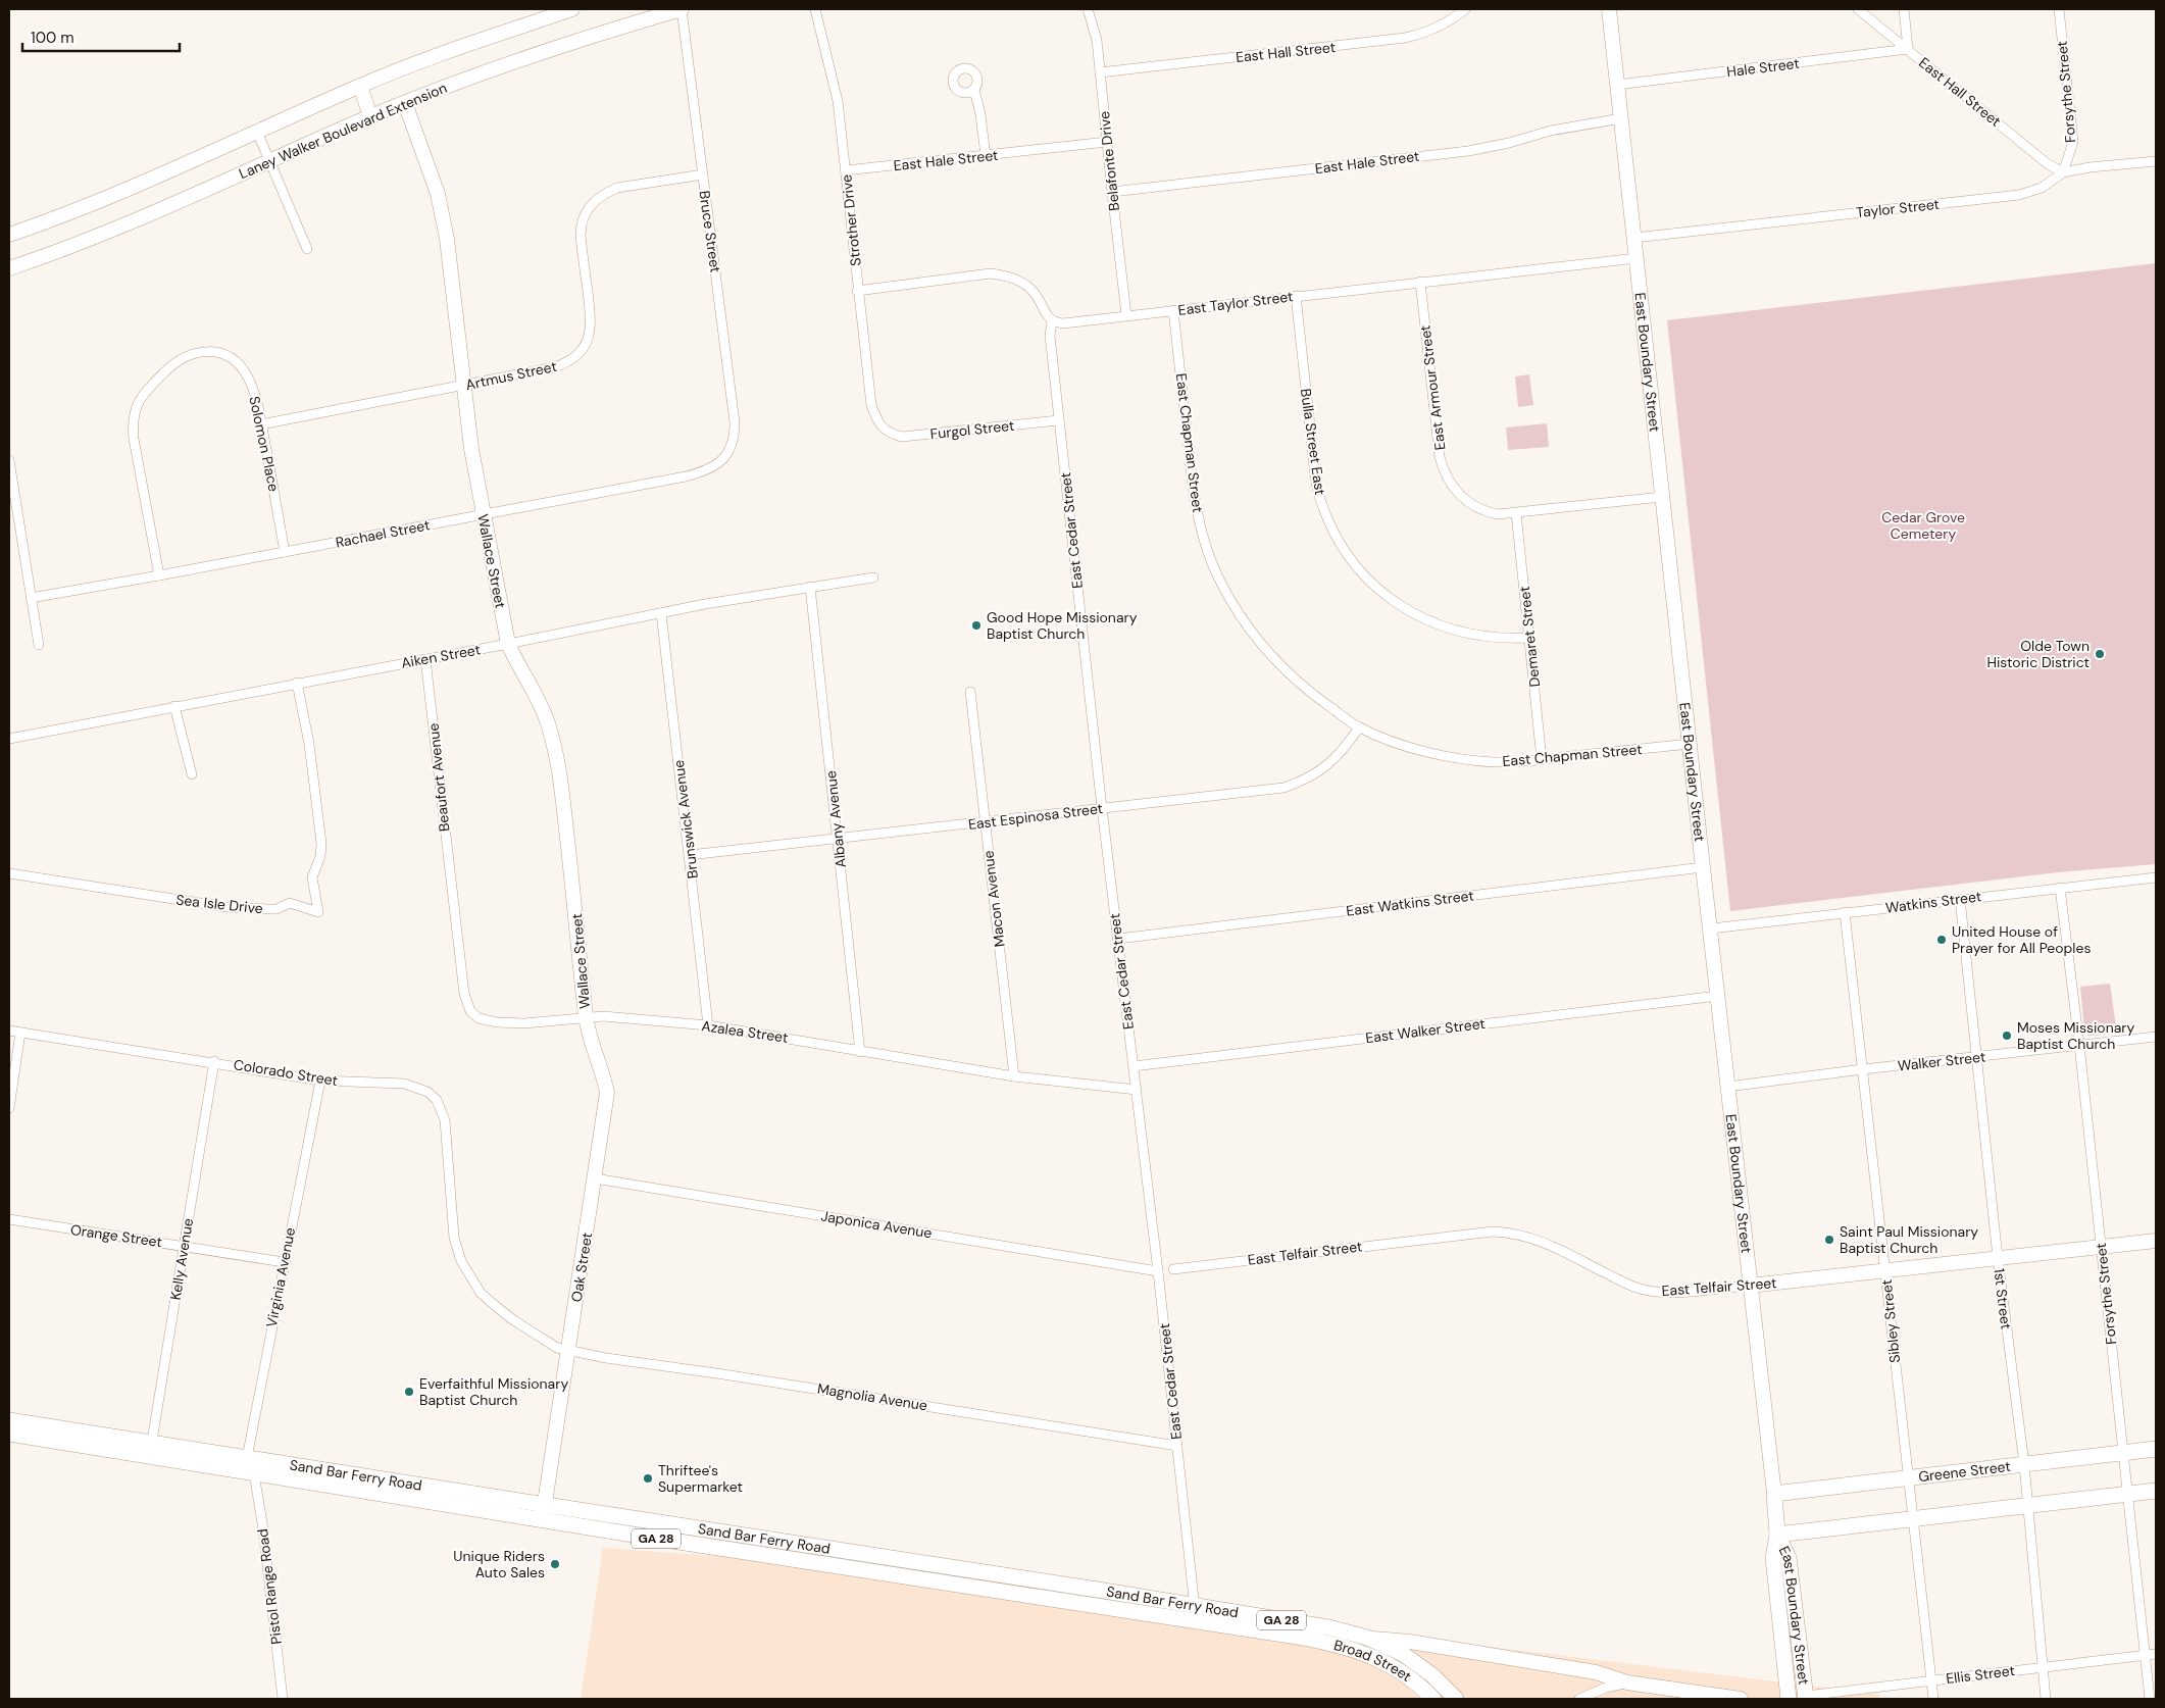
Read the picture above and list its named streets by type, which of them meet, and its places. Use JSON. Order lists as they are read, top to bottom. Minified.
{"streets":{"main road":["Laney Walker Boulevard Extension","East Boundary Street","Wallace Street","East Telfair Street","Oak Street","Greene Street","Sand Bar Ferry Road","GA 28","Broad Street"],"street":["East Hall Street","Hale Street","Forsythe Street","East Hale Street","Belafonte Drive","Taylor Street","Strother Drive","Bruce Street","East Taylor Street","Artmus Street","East Armour Street","Furgol Street","Bulla Street East","East Chapman Street","Solomon Place","East Cedar Street","Rachael Street","Demaret Street","Aiken Street","Beaufort Avenue","East Espinosa Street","Brunswick Avenue","Albany Avenue","Macon Avenue","Watkins Street","East Watkins Street","Sea Isle Drive","East Walker Street","Azalea Street","Walker Street","Colorado Street","Japonica Avenue","Orange Street","Kelly Avenue","Virginia Avenue","1st Street","Sibley Street","Magnolia Avenue","Pistol Range Road","Ellis Street"]},"crossings":[["East Hall Street","Hale Street"],["East Hall Street","Forsythe Street"],["East Hall Street","Belafonte Drive"],["East Hall Street","Taylor Street"],["Hale Street","East Boundary Street"],["Forsythe Street","Taylor Street"],["Forsythe Street","Watkins Street"],["Forsythe Street","Walker Street"],["Forsythe Street","East Telfair Street"],["Forsythe Street","Greene Street"],["Forsythe Street","Ellis Street"],["Laney Walker Boulevard Extension","Bruce Street"],["Laney Walker Boulevard Extension","Wallace Street"],["East Hale Street","Belafonte Drive"],["East Hale Street","Strother Drive"],["East Hale Street","East Boundary Street"],["Belafonte Drive","East Taylor Street"],["Taylor Street","East Boundary Street"],["Strother Drive","Furgol Street"],["Bruce Street","Artmus Street"],["Bruce Street","Rachael Street"],["East Taylor Street","East Boundary Street"],["East Taylor Street","East Armour Street"],["East Taylor Street","Bulla Street East"],["East Taylor Street","East Chapman Street"],["East Taylor Street","East Cedar Street"],["East Boundary Street","East Armour Street"],["East Boundary Street","East Chapman Street"],["East Boundary Street","Watkins Street"],["East Boundary Street","East Watkins Street"],["East Boundary Street","East Walker Street"],["East Boundary Street","Walker Street"],["East Boundary Street","East Telfair Street"],["East Boundary Street","Greene Street"],["East Boundary Street","Ellis Street"],["Artmus Street","Solomon Place"],["Artmus Street","Wallace Street"],["East Armour Street","Demaret Street"],["Furgol Street","East Cedar Street"],["Bulla Street East","Demaret Street"],["East Chapman Street","Demaret Street"],["East Chapman Street","East Espinosa Street"],["Solomon Place","Rachael Street"],["East Cedar Street","East Espinosa Street"],["East Cedar Street","East Watkins Street"],["East Cedar Street","East Walker Street"],["East Cedar Street","Azalea Street"],["East Cedar Street","Japonica Avenue"],["East Cedar Street","Magnolia Avenue"],["East Cedar Street","Sand Bar Ferry Road"],["Rachael Street","Wallace Street"],["Wallace Street","Aiken Street"],["Wallace Street","Azalea Street"],["Wallace Street","Oak Street"],["Aiken Street","Beaufort Avenue"],["Aiken Street","Brunswick Avenue"],["Aiken Street","Albany Avenue"],["Aiken Street","Sea Isle Drive"],["Beaufort Avenue","Azalea Street"],["East Espinosa Street","Brunswick Avenue"],["East Espinosa Street","Albany Avenue"],["East Espinosa Street","Macon Avenue"],["Brunswick Avenue","Azalea Street"],["Albany Avenue","Azalea Street"],["Macon Avenue","Azalea Street"],["Watkins Street","1st Street"],["Watkins Street","Sibley Street"],["Azalea Street","Oak Street"],["Walker Street","1st Street"],["Walker Street","Sibley Street"],["Colorado Street","Kelly Avenue"],["Colorado Street","Oak Street"],["Colorado Street","Virginia Avenue"],["Colorado Street","Magnolia Avenue"],["Japonica Avenue","Oak Street"],["Orange Street","Kelly Avenue"],["Orange Street","Virginia Avenue"],["East Telfair Street","1st Street"],["East Telfair Street","Sibley Street"],["Kelly Avenue","Sand Bar Ferry Road"],["Oak Street","Magnolia Avenue"],["Oak Street","Sand Bar Ferry Road"],["Virginia Avenue","Sand Bar Ferry Road"],["1st Street","Greene Street"],["1st Street","Ellis Street"],["Sibley Street","Greene Street"],["Sibley Street","Ellis Street"],["Sand Bar Ferry Road","Pistol Range Road"],["Sand Bar Ferry Road","Broad Street"]],"parks":["Cedar Grove Cemetery"],"places":["Good Hope Missionary Baptist Church","Olde Town Historic District","United House of Prayer for All Peoples","Moses Missionary Baptist Church","Saint Paul Missionary Baptist Church","Everfaithful Missionary Baptist Church","Thriftee's Supermarket","Unique Riders Auto Sales"],"scale_bar":"100 m"}
